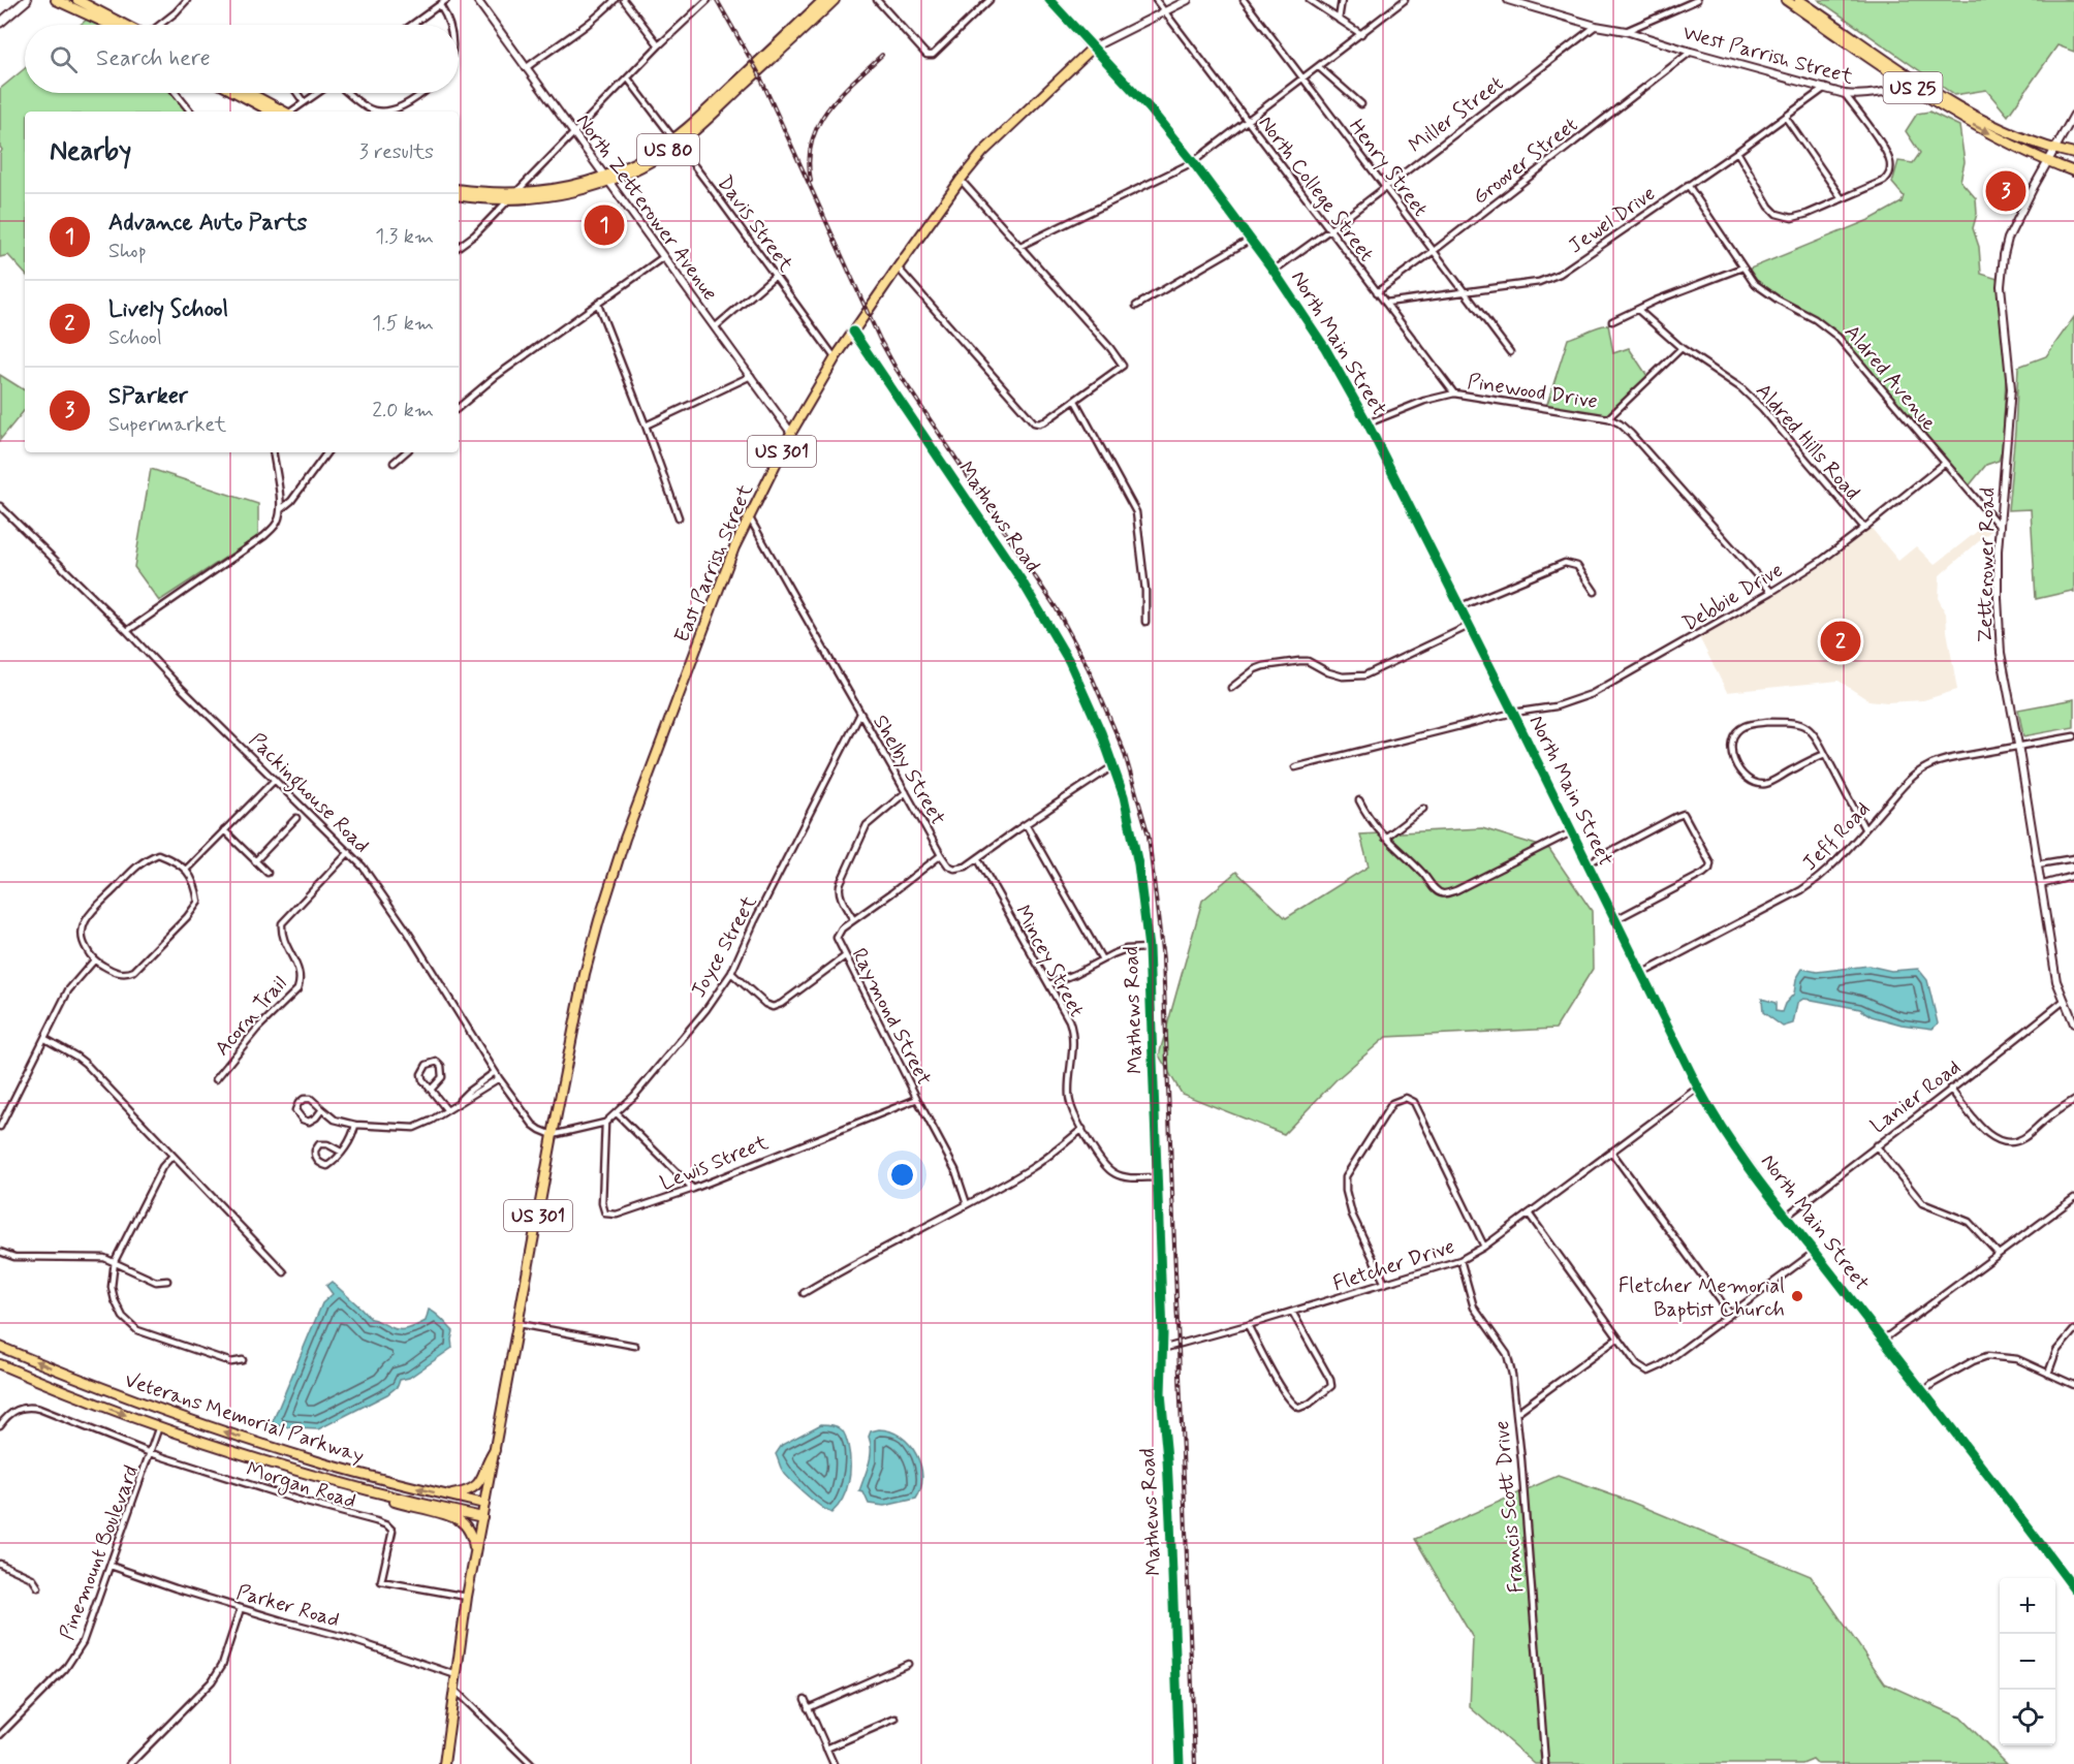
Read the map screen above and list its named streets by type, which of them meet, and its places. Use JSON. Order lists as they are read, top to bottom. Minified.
{"streets":{"main road":["US 25","US 80","North Main Street","US 301","East Parrish Street","Veterans Memorial Parkway"],"street":["West Parrish Street","Miller Street","Groover Street","Henry Street","North College Street","North Zetterower Avenue","Jewel Drive","Davis Street","Aldred Avenue","Pinewood Drive","Aldred Hills Road","Mathews Road","Zetterower Road","Debbie Drive","Shelby Street","Packinghouse Road","Jeff Road","Joyce Street","Mincey Street","Acorn Trail","Raymond Street","Lanier Road","Lewis Street","Fletcher Drive","Morgan Road","Francis Scott Drive","Pinemount Boulevard","Parker Road"]},"crossings":[["West Parrish Street","US 25"],["West Parrish Street","Miller Street"],["West Parrish Street","Groover Street"],["West Parrish Street","Jewel Drive"],["US 25","Zetterower Road"],["Miller Street","Henry Street"],["Miller Street","North College Street"],["Miller Street","North Main Street"],["US 80","North Zetterower Avenue"],["US 80","Davis Street"],["Groover Street","Henry Street"],["Groover Street","North College Street"],["Henry Street","Jewel Drive"],["North College Street","Jewel Drive"],["North College Street","Pinewood Drive"],["North Zetterower Avenue","East Parrish Street"],["Jewel Drive","Aldred Avenue"],["Davis Street","East Parrish Street"],["North Main Street","Pinewood Drive"],["North Main Street","East Parrish Street"],["North Main Street","Debbie Drive"],["North Main Street","Jeff Road"],["North Main Street","Lanier Road"],["North Main Street","Fletcher Drive"],["Aldred Avenue","Zetterower Road"],["Aldred Avenue","Debbie Drive"],["Pinewood Drive","Debbie Drive"],["Aldred Hills Road","Debbie Drive"],["US 301","East Parrish Street"],["US 301","Packinghouse Road"],["US 301","Joyce Street"],["US 301","Veterans Memorial Parkway"],["US 301","Morgan Road"],["US 301","Parker Road"],["Mathews Road","East Parrish Street"],["Mathews Road","Shelby Street"],["Mathews Road","Mincey Street"],["Mathews Road","Fletcher Drive"],["East Parrish Street","Shelby Street"],["East Parrish Street","Packinghouse Road"],["East Parrish Street","Joyce Street"],["Zetterower Road","Jeff Road"],["Zetterower Road","Lanier Road"],["Shelby Street","Joyce Street"],["Shelby Street","Mincey Street"],["Shelby Street","Raymond Street"],["Packinghouse Road","Joyce Street"],["Packinghouse Road","Acorn Trail"],["Joyce Street","Lewis Street"],["Raymond Street","Lewis Street"],["Fletcher Drive","Francis Scott Drive"],["Veterans Memorial Parkway","Pinemount Boulevard"],["Morgan Road","Pinemount Boulevard"],["Pinemount Boulevard","Parker Road"]],"places":["Fletcher Memorial Baptist Church"],"page":{"search":"Search here","heading":["Nearby","3 results"],"pins":["3","1","2"],"list":[{"mark":"1","name":"Advance Auto Parts","note":"Shop","value":"1.3 km"},{"mark":"2","name":"Lively School","note":"School","value":"1.5 km"},{"mark":"3","name":"SParker","note":"Supermarket","value":"2.0 km"}],"map_buttons":["+","−"]}}
